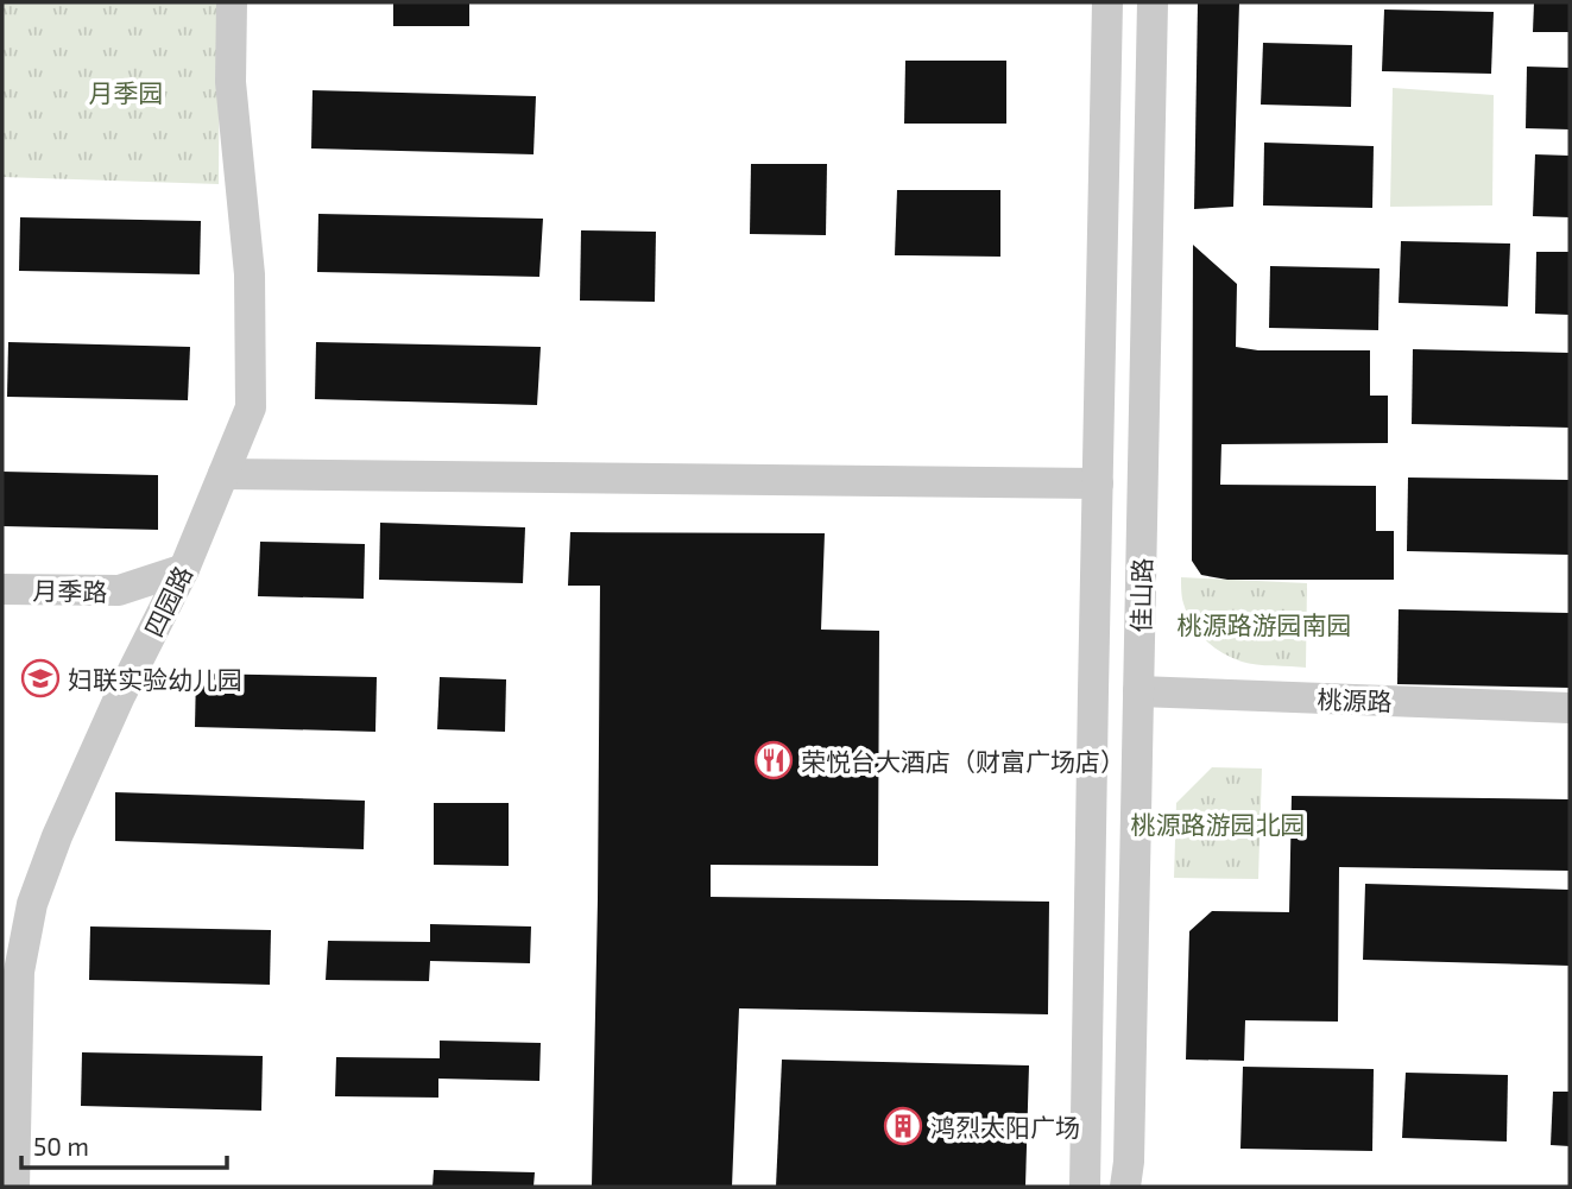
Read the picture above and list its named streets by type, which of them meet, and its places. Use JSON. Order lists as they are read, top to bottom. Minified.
{"streets":{"street":["月季路","佳山路","四园路","桃源路"]},"crossings":[["月季路","四园路"],["佳山路","桃源路"]],"parks":["月季园","桃源路游园南园","桃源路游园北园"],"places":{"school or university":["妇联实验幼儿园"],"restaurant":["荣悦台大酒店（财富广场店）"],"building":["鸿烈太阳广场"]},"scale_bar":"50 m"}
